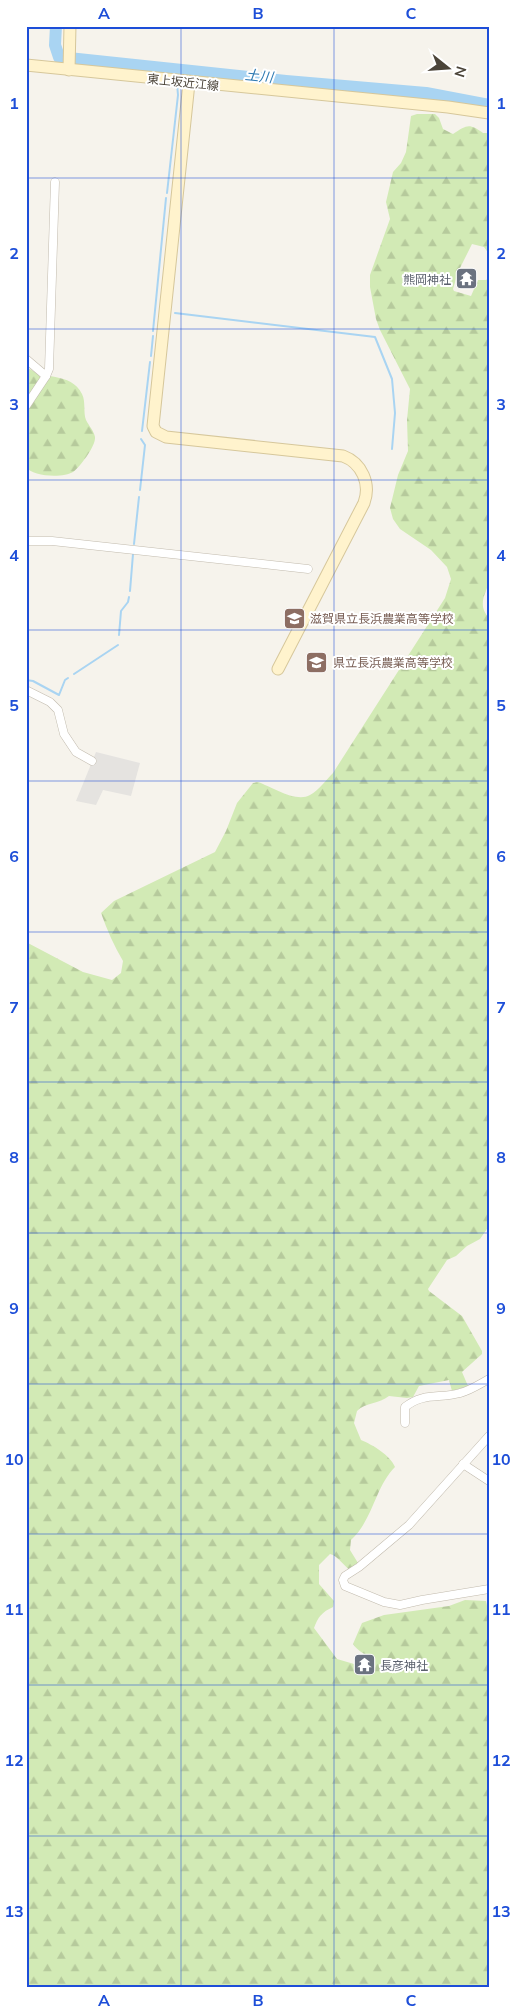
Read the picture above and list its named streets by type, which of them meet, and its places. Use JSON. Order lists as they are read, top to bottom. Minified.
{"streets":{"street":["東上坂近江線"]},"water":["土川"],"places":{"temple":["熊岡神社","長彦神社"],"school or university":["滋賀県立長浜農業高等学校","県立長浜農業高等学校"]},"north":"right","grid":{"columns":["A","B","C"],"rows":["1","2","3","4","5","6","7","8","9","10","11","12","13"]}}
